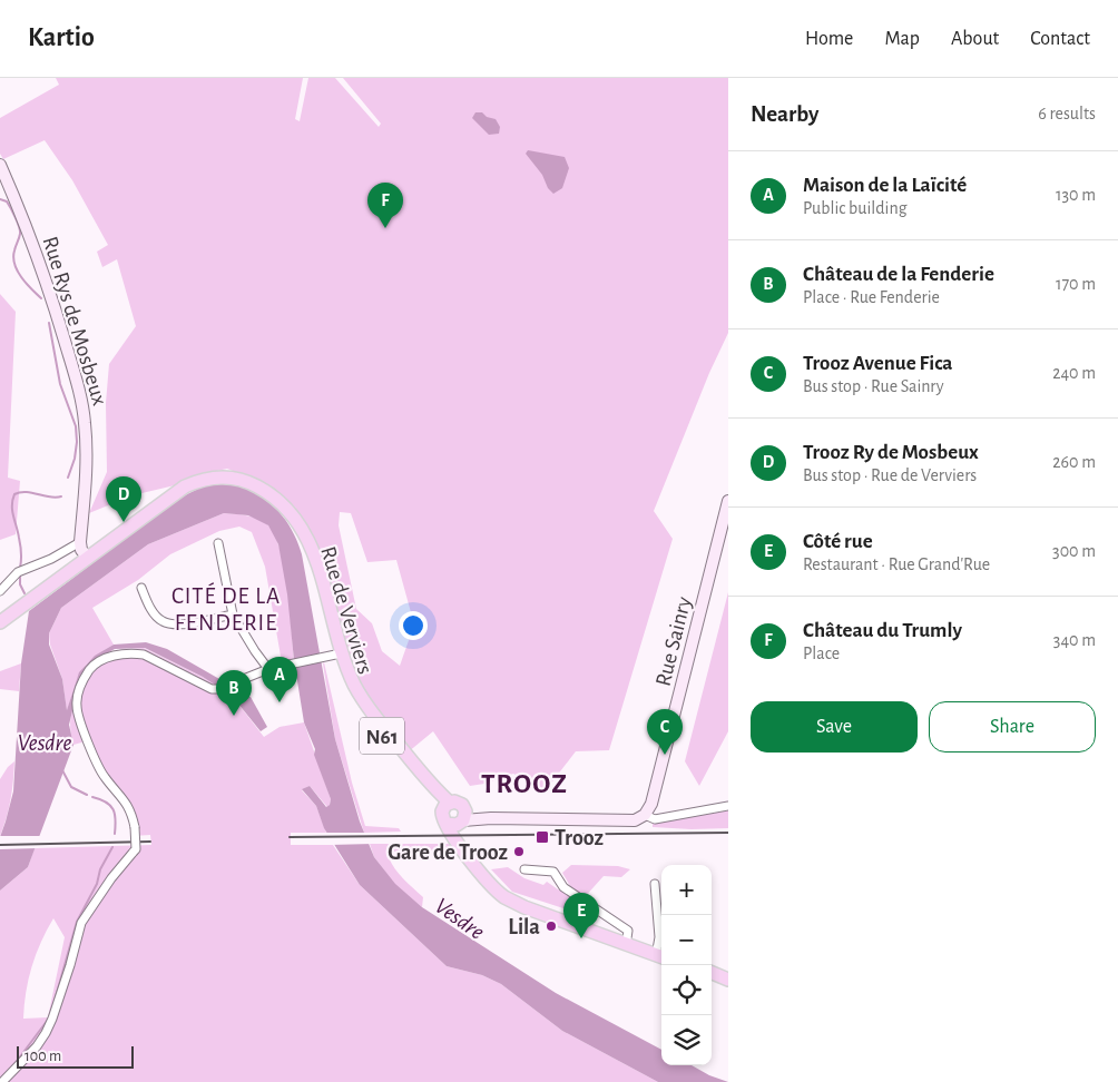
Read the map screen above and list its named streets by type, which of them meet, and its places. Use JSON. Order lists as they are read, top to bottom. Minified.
{"streets":{"main road":["Rue de Verviers","N61"],"street":["Rue Rys de Mosbeux","Rue Sainry"]},"crossings":[["Rue de Verviers","N61"]],"districts":["CITÉ DE LA FENDERIE","TROOZ"],"water":["Vesdre"],"places":{"transit":["Trooz"],"other":["Gare de Trooz","Lila"]},"scale_bar":"100 m","page":{"header":"Kartio","nav":["Home","Map","About","Contact"],"heading":["Nearby","6 results"],"list":[{"mark":"A","name":"Maison de la Laïcité","note":"Public building","value":"130 m"},{"mark":"B","name":"Château de la Fenderie","note":"Place · Rue Fenderie","value":"170 m"},{"mark":"C","name":"Trooz Avenue Fica","note":"Bus stop · Rue Sainry","value":"240 m"},{"mark":"D","name":"Trooz Ry de Mosbeux","note":"Bus stop · Rue de Verviers","value":"260 m"},{"mark":"E","name":"Côté rue","note":"Restaurant · Rue Grand'Rue","value":"300 m"},{"mark":"F","name":"Château du Trumly","note":"Place","value":"340 m"}],"pins":["F","D","A","B","C","E"],"buttons":["Save","Share"],"map_buttons":["+","−"],"scale":"100 m"}}
